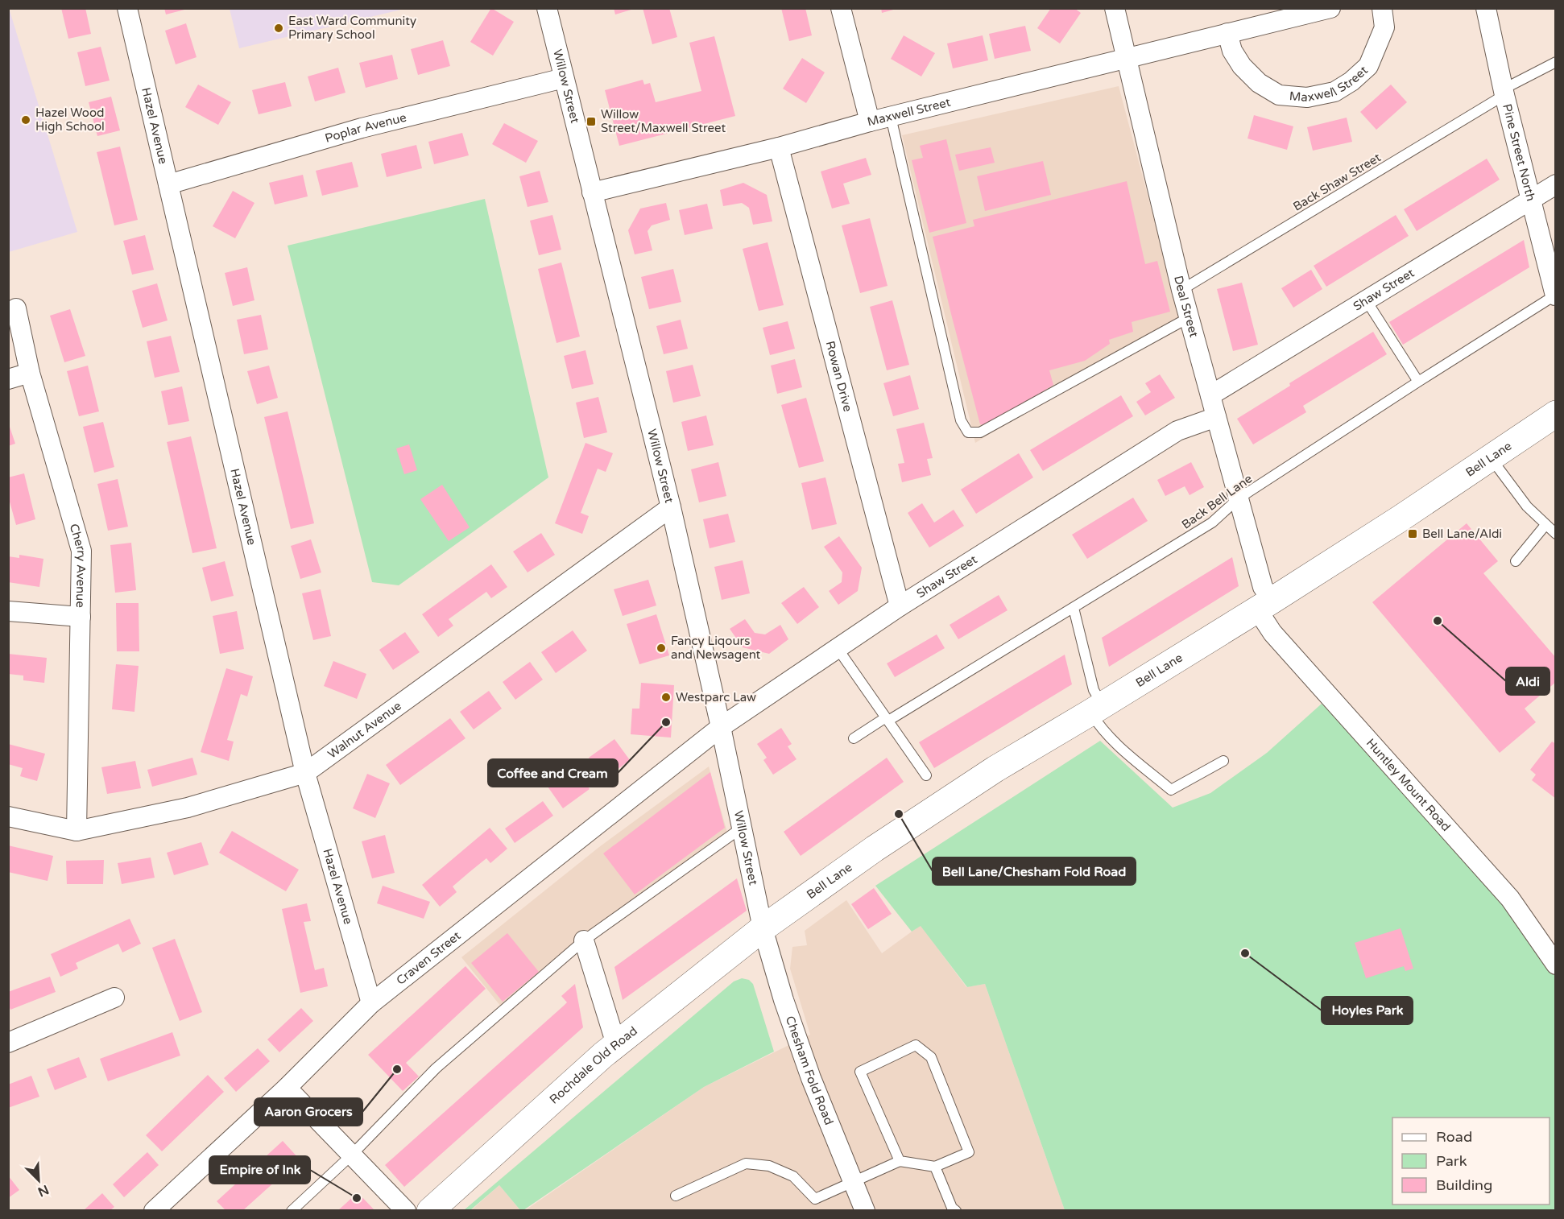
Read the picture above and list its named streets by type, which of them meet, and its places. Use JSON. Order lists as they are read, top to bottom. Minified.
{"streets":{"main road":["Bell Lane","Rochdale Old Road"],"street":["Maxwell Street","Willow Street","Hazel Avenue","Poplar Avenue","Pine Street North","Shaw Street","Deal Street","Rowan Drive","Cherry Avenue","Walnut Avenue","Huntley Mount Road","Craven Street","Chesham Fold Road"],"lane":["Back Shaw Street","Back Bell Lane"]},"crossings":[["Maxwell Street","Willow Street"],["Maxwell Street","Deal Street"],["Maxwell Street","Rowan Drive"],["Willow Street","Poplar Avenue"],["Willow Street","Shaw Street"],["Willow Street","Bell Lane"],["Willow Street","Walnut Avenue"],["Willow Street","Craven Street"],["Willow Street","Rochdale Old Road"],["Willow Street","Chesham Fold Road"],["Hazel Avenue","Poplar Avenue"],["Hazel Avenue","Walnut Avenue"],["Hazel Avenue","Craven Street"],["Pine Street North","Back Shaw Street"],["Pine Street North","Shaw Street"],["Pine Street North","Back Bell Lane"],["Back Shaw Street","Deal Street"],["Shaw Street","Deal Street"],["Shaw Street","Rowan Drive"],["Shaw Street","Craven Street"],["Deal Street","Bell Lane"],["Deal Street","Back Bell Lane"],["Deal Street","Huntley Mount Road"],["Bell Lane","Huntley Mount Road"],["Bell Lane","Rochdale Old Road"],["Bell Lane","Chesham Fold Road"],["Cherry Avenue","Walnut Avenue"],["Rochdale Old Road","Chesham Fold Road"]],"places":{"other":["East Ward Community Primary School","Hazel Wood High School","Aldi","Fancy Liqours and Newsagent","Westparc Law","Coffee and Cream","Bell Lane/Chesham Fold Road","Hoyles Park","Aaron Grocers","Empire of Ink"],"transit":["Willow Street/Maxwell Street","Bell Lane/Aldi"]},"legend":["Road","Park","Building"],"north":"bottom right"}
